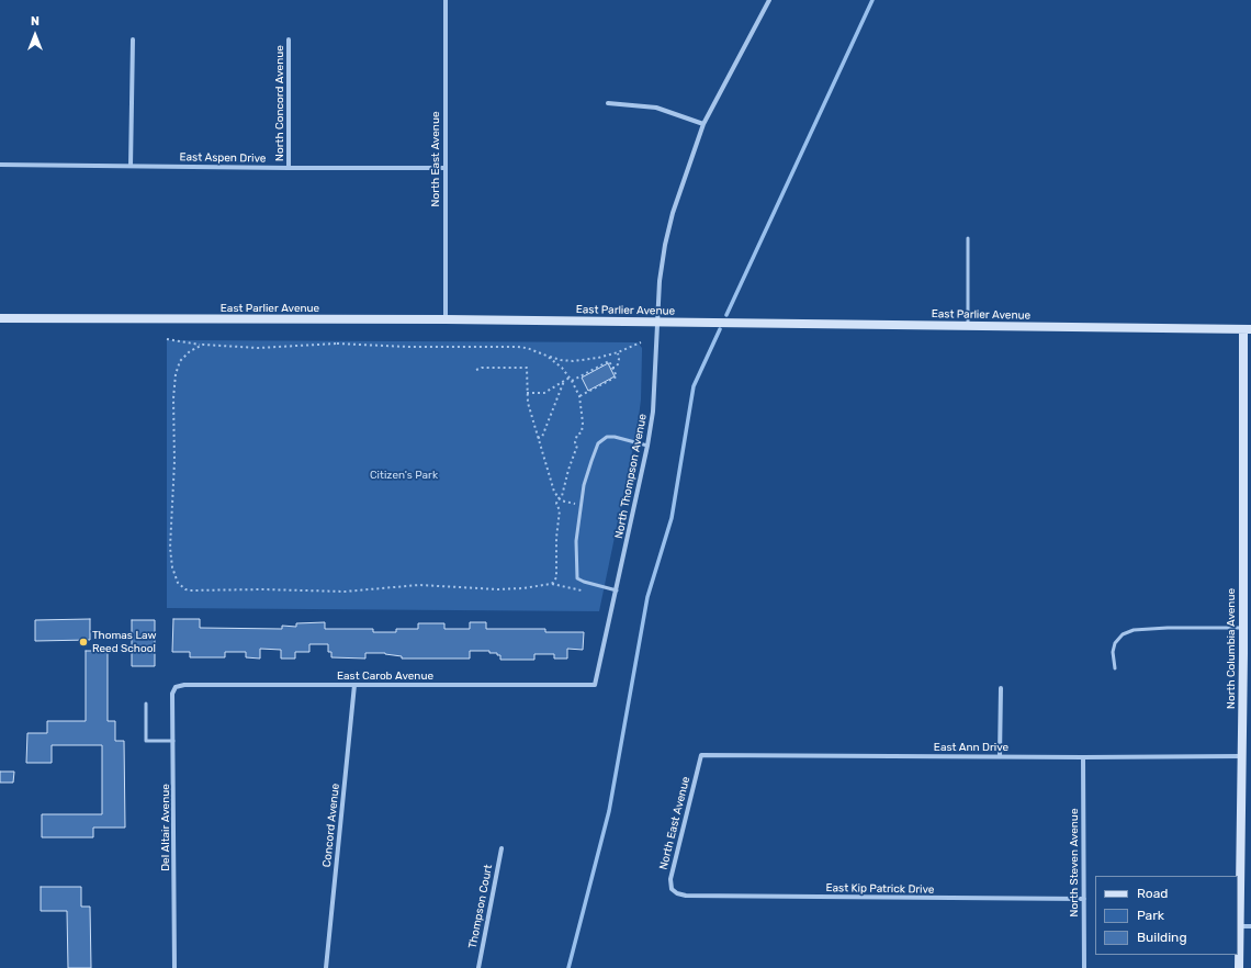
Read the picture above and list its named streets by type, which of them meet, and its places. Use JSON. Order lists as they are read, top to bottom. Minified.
{"streets":{"street":["North Concord Avenue","East Aspen Drive","North East Avenue","East Parlier Avenue","North Thompson Avenue","North Columbia Avenue","East Carob Avenue","East Ann Drive","Concord Avenue","Del Altair Avenue","North Steven Avenue","East Kip Patrick Drive","Thompson Court"]},"crossings":[["North Concord Avenue","East Aspen Drive"],["East Aspen Drive","North East Avenue"],["North East Avenue","East Parlier Avenue"],["North East Avenue","East Ann Drive"],["North East Avenue","East Kip Patrick Drive"],["East Parlier Avenue","North Thompson Avenue"],["East Parlier Avenue","North Columbia Avenue"],["North Thompson Avenue","East Carob Avenue"],["North Columbia Avenue","East Ann Drive"],["East Carob Avenue","Concord Avenue"],["East Carob Avenue","Del Altair Avenue"],["East Ann Drive","North Steven Avenue"],["North Steven Avenue","East Kip Patrick Drive"]],"parks":["Citizen's Park"],"places":["Thomas Law Reed School"],"legend":["Road","Park","Building"],"north":"top"}
